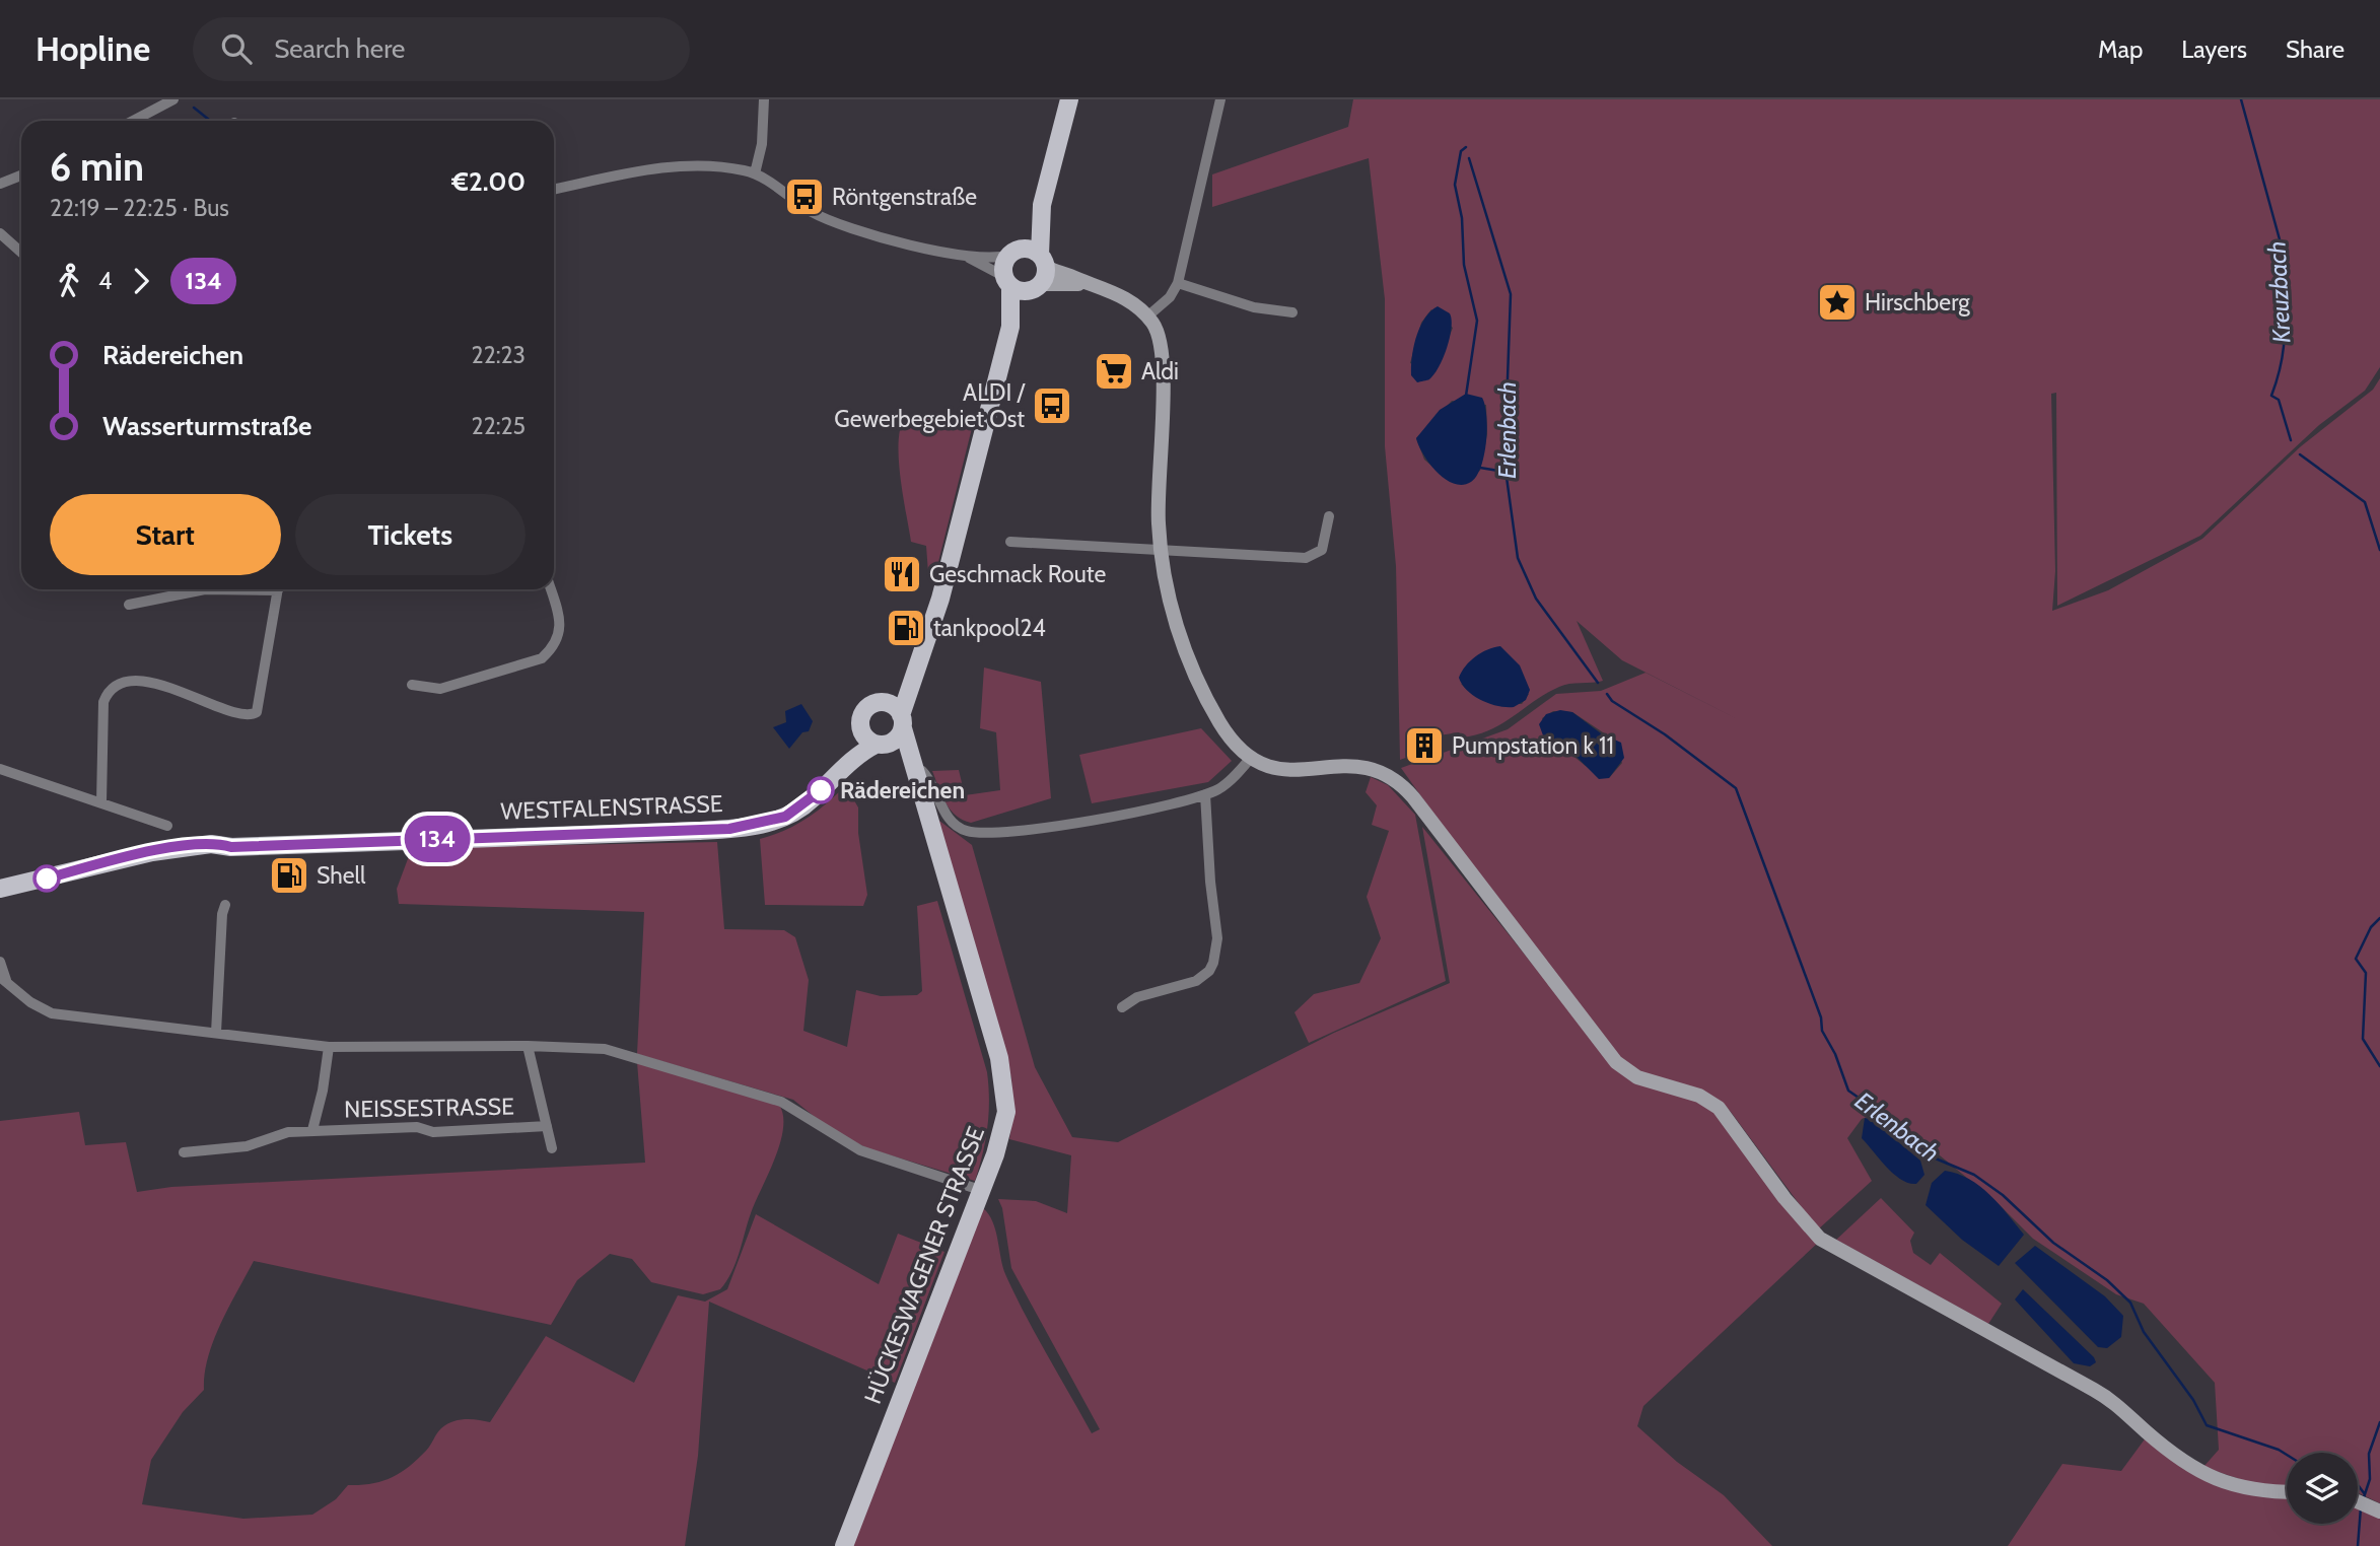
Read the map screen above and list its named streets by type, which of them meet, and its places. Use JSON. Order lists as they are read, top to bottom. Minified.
{"streets":{"main road":["WESTFALENSTRASSE","HÜCKESWAGENER STRASSE"],"street":["NEISSESTRASSE"]},"crossings":[["WESTFALENSTRASSE","HÜCKESWAGENER STRASSE"]],"water":["Kreuzbach","Erlenbach"],"places":{"bus stop":["Röntgenstraße","ALDI / Gewerbegebiet Ost"],"place":["Hirschberg"],"supermarket":["Aldi"],"restaurant":["Geschmack Route"],"fuel station":["tankpool24","Shell"],"building":["Pumpstation k 11"],"other":["Rädereichen"]},"lines":["bus line 134"],"page":{"header":"Hopline","search":"Search here","nav":["Map","Layers","Share"],"on_map":"134","heading":["6 min","22:19 – 22:25 · Bus","€2.00"],"legs":["4","134"],"list":[{"name":"Rädereichen","value":"22:23"},{"name":"Wasserturmstraße","value":"22:25"}],"buttons":["Start","Tickets"]}}
